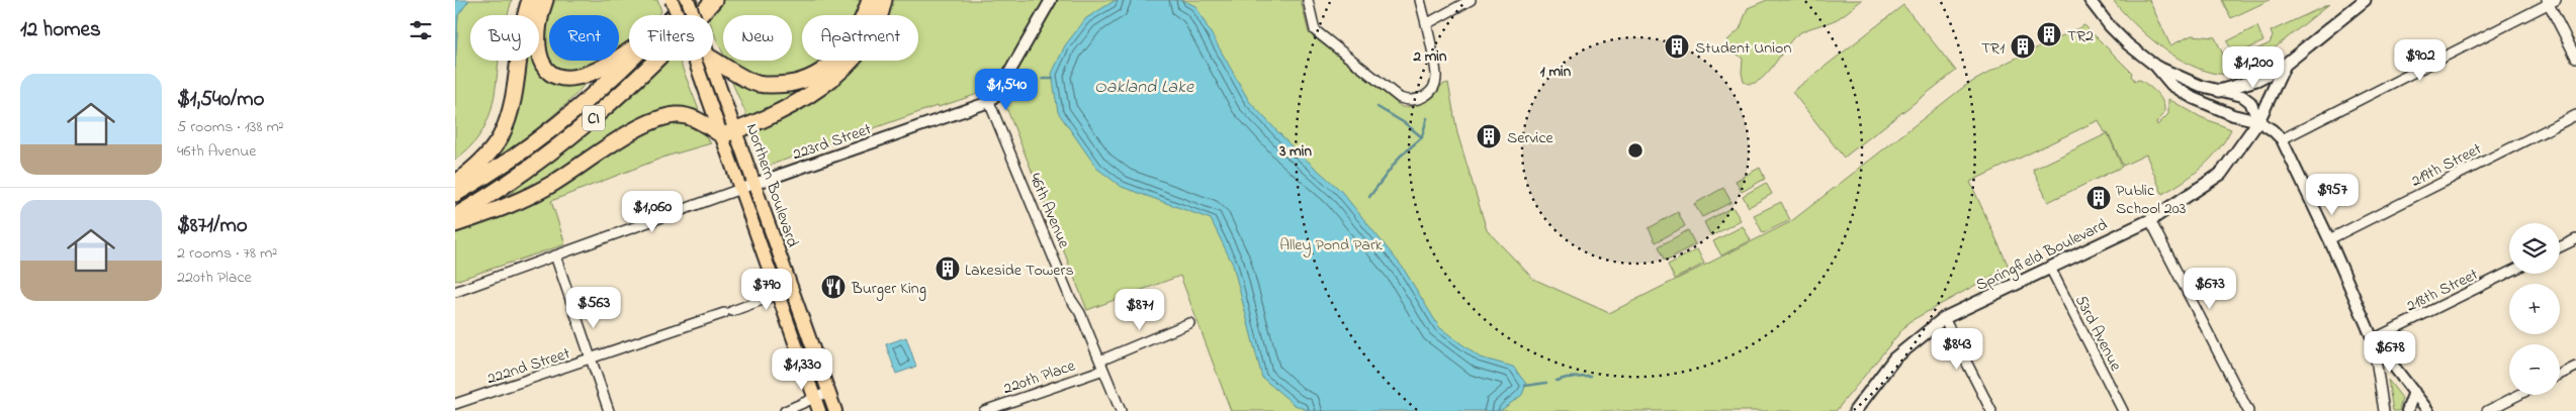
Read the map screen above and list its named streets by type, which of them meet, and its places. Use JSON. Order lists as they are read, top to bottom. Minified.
{"streets":{"highway":["CI"],"main road":["Northern Boulevard","Springfield Boulevard"],"street":["223rd Street","219th Street","46th Avenue","218th Street","53rd Avenue","222nd Street","220th Place"]},"crossings":[["CI","Northern Boulevard"],["223rd Street","Northern Boulevard"],["223rd Street","46th Avenue"],["Northern Boulevard","222nd Street"],["46th Avenue","220th Place"],["Springfield Boulevard","53rd Avenue"]],"water":["Oakland Lake"],"parks":["Alley Pond Park"],"places":{"building":["TR2","Student Union","TR1","Service","Public School 203","Lakeside Towers"],"restaurant":["Burger King"]},"page":{"heading":"12 homes","chip":["Buy","Rent","Filters","New","Apartment"],"price":["$902","$1,200","$1,540","$957","$1,060","$673","$790","$563","$871","$843","$678","$1,330"],"list":[{"name":"$1,540/mo","note":"5 rooms · 138 m² · 46th Avenue"},{"name":"$871/mo","note":"2 rooms · 78 m² · 220th Place"}],"map_buttons":["+","−"]},"rings":["2 min","1 min","3 min"]}
